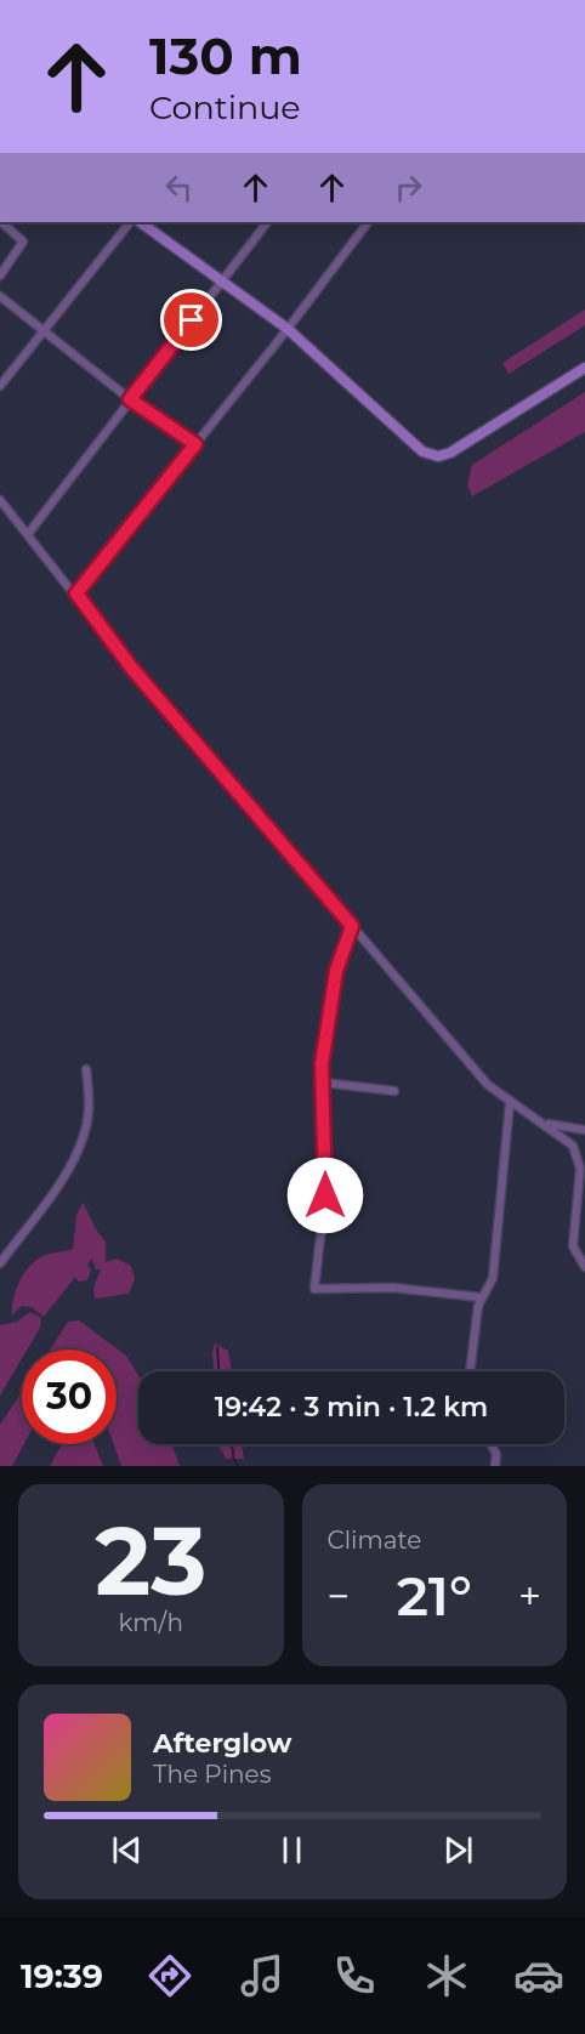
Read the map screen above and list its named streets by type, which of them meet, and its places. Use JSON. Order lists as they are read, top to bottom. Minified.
{"page":{"turn":["130 m","Continue"],"limit":"30","trip":"19:42 · 3 min · 1.2 km","tile":[["23","km/h"],"Climate"],"heat":["−","21°","+"],"song":["Afterglow","The Pines"],"tabs":"19:39"}}
